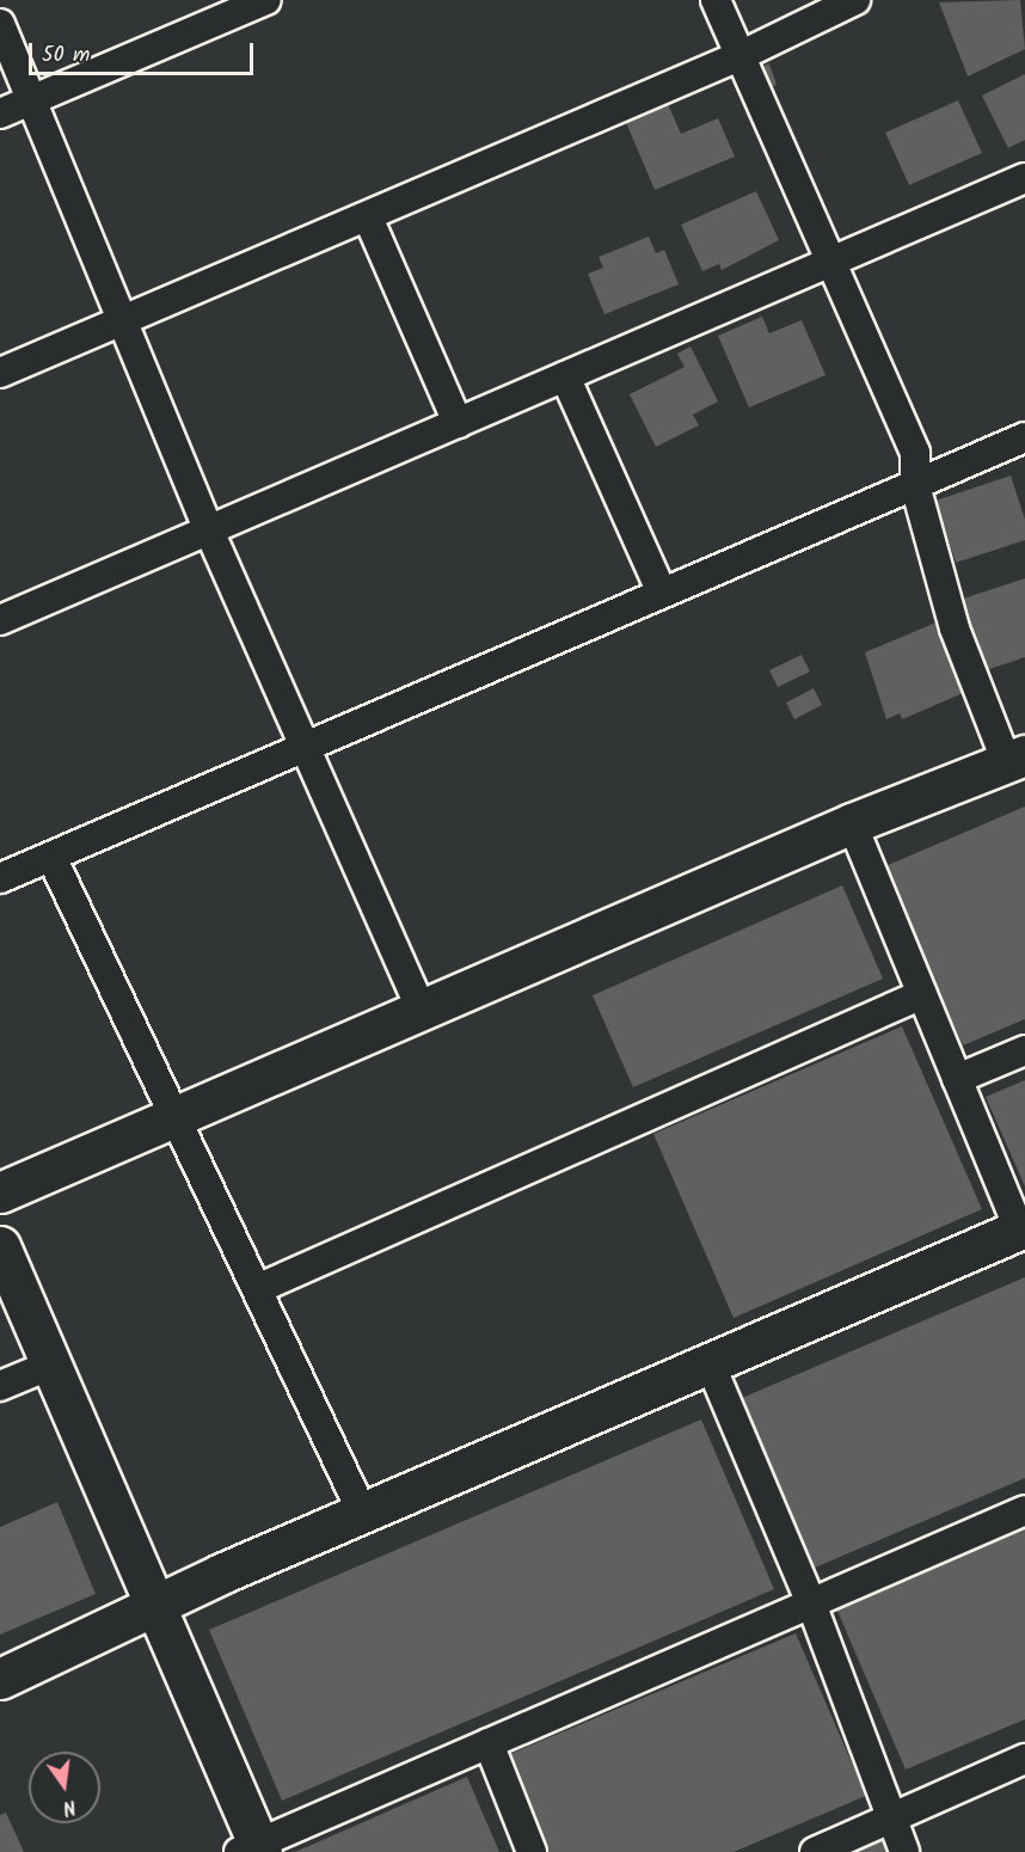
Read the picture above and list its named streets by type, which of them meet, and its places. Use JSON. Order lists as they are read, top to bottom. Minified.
{"scale_bar":"50 m","north":"bottom"}
